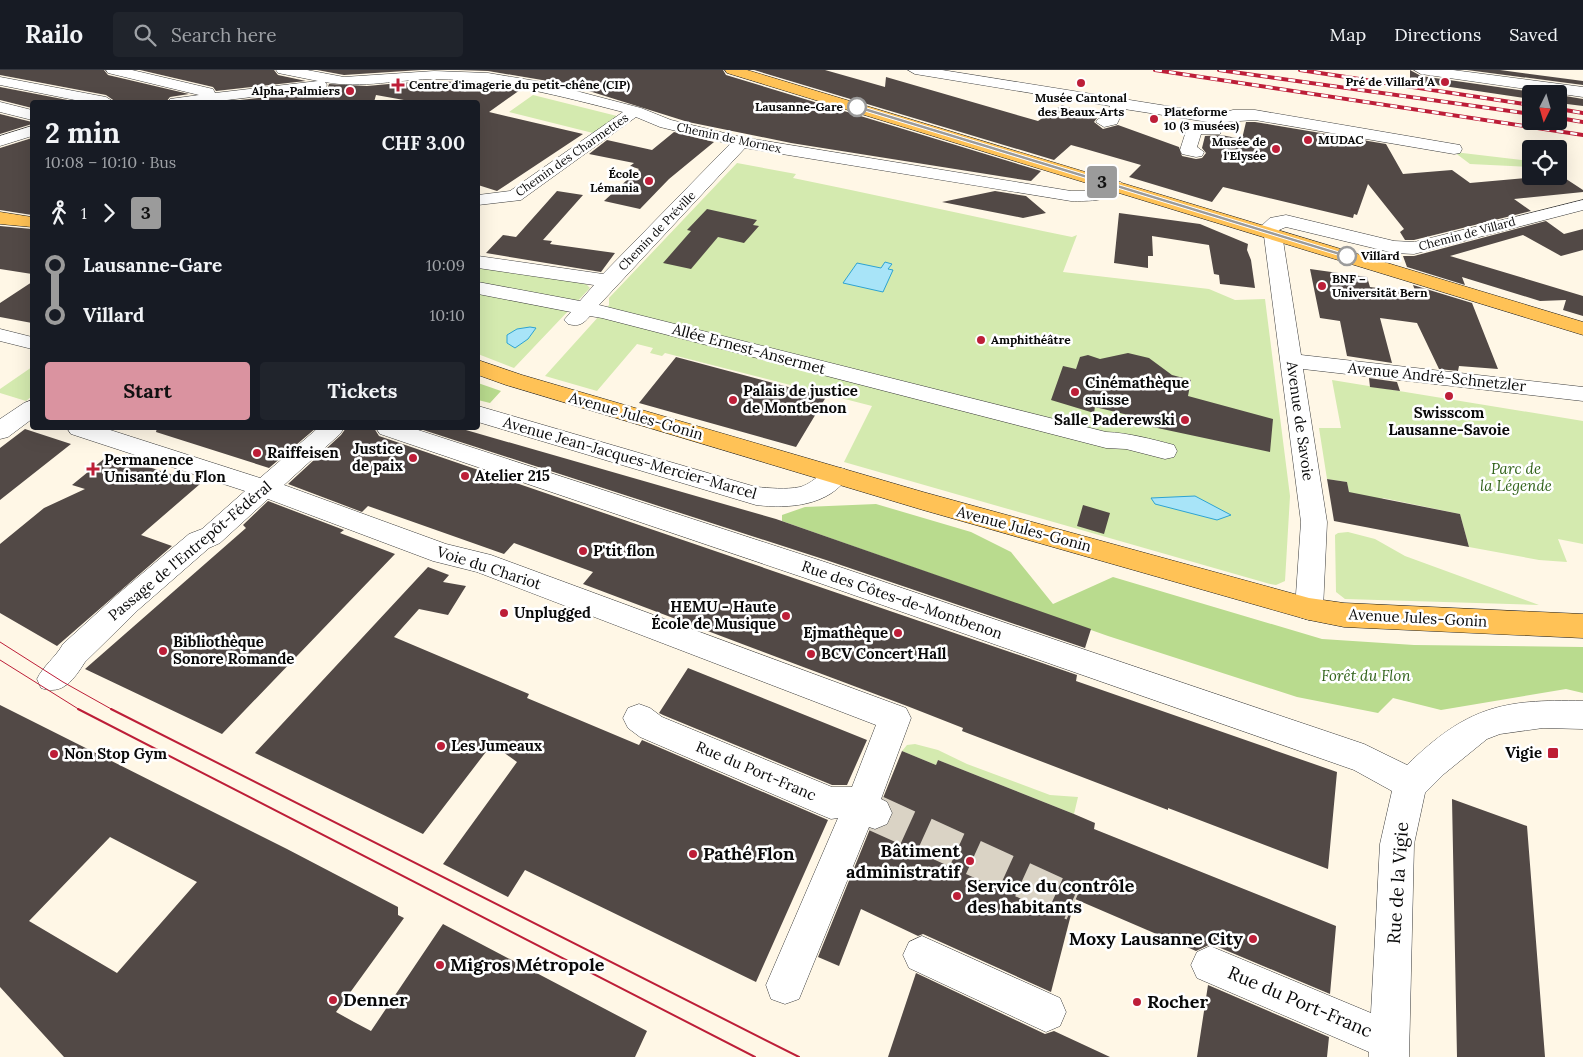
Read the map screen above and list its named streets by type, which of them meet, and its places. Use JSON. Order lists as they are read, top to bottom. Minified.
{"streets":{"main road":["Avenue Jules-Gonin"],"street":["Chemin de Mornex","Chemin des Charmettes","Chemin de Préville","Chemin de Villard","Allée Ernest-Ansermet","Avenue André-Schnetzler","Avenue de Savoie","Avenue Jean-Jacques-Mercier-Marcel","Passage de l'Entrepôt-Fédéral","Voie du Chariot","Rue des Côtes-de-Montbenon","Rue du Port-Franc","Rue de la Vigie"]},"crossings":[["Chemin de Mornex","Chemin des Charmettes"],["Chemin de Mornex","Chemin de Préville"],["Chemin de Préville","Allée Ernest-Ansermet"],["Chemin de Villard","Avenue de Savoie"],["Avenue André-Schnetzler","Avenue de Savoie"],["Avenue Jules-Gonin","Avenue de Savoie"],["Avenue Jules-Gonin","Avenue Jean-Jacques-Mercier-Marcel"],["Passage de l'Entrepôt-Fédéral","Voie du Chariot"],["Voie du Chariot","Rue du Port-Franc"],["Rue des Côtes-de-Montbenon","Rue de la Vigie"],["Rue du Port-Franc","Rue de la Vigie"]],"parks":["Parc de la Légende","Forêt du Flon"],"places":{"other":["Pré de Villard A","Musée Cantonal des Beaux-Arts","Alpha-Palmiers","Lausanne-Gare","Plateforme 10 (3 musées)","MUDAC","Musée de l'Elysée","École Lémania","Villard","BNF – Universität Bern","Amphithéâtre","Cinémathèque suisse","Swisscom Lausanne-Savoie","Palais de justice de Montbenon","Salle Paderewski","Raiffeisen","Justice de paix","Atelier 215","P'tit flon","Unplugged","HEMU - Haute École de Musique","Ejmathèque","Bibliothèque Sonore Romande","BCV Concert Hall","Les Jumeaux","Non Stop Gym","Pathé Flon","Bâtiment administratif","Service du contrôle des habitants","Moxy Lausanne City","Migros Métropole","Denner","Rocher"],"health":["Centre d'imagerie du petit-chêne (CIP)","Permanence Unisanté du Flon"],"transit":["Vigie"]},"lines":["bus line 3"],"north":"bottom","page":{"header":"Railo","search":"Search here","nav":["Map","Directions","Saved"],"on_map":"3","heading":["2 min","10:08 – 10:10 · Bus","CHF 3.00"],"legs":["1","3"],"list":[{"name":"Lausanne-Gare","value":"10:09"},{"name":"Villard","value":"10:10"}],"buttons":["Start","Tickets"]}}
